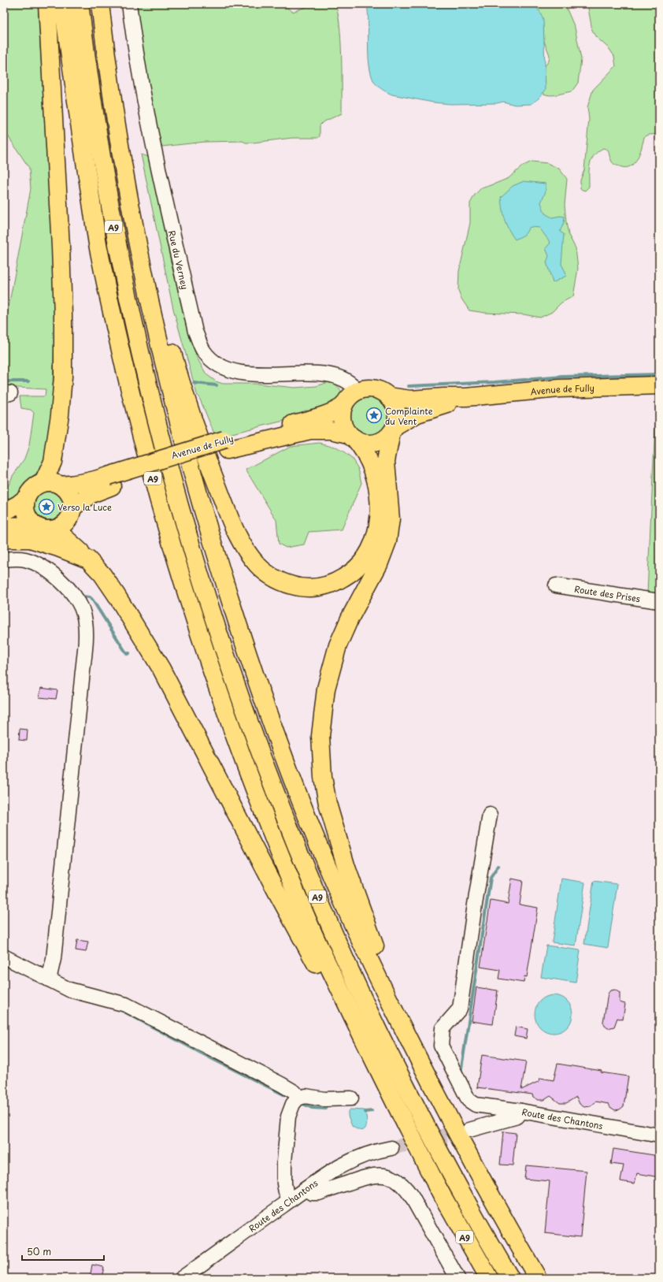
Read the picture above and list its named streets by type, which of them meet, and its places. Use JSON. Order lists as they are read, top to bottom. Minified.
{"streets":{"main road":["A9","Avenue de Fully"],"street":["Rue du Verney","Route des Prises","Route des Chantons"]},"crossings":[["Rue du Verney","Avenue de Fully"]],"places":{"place":["Complainte du Vent","Verso la Luce"]},"scale_bar":"50 m"}
